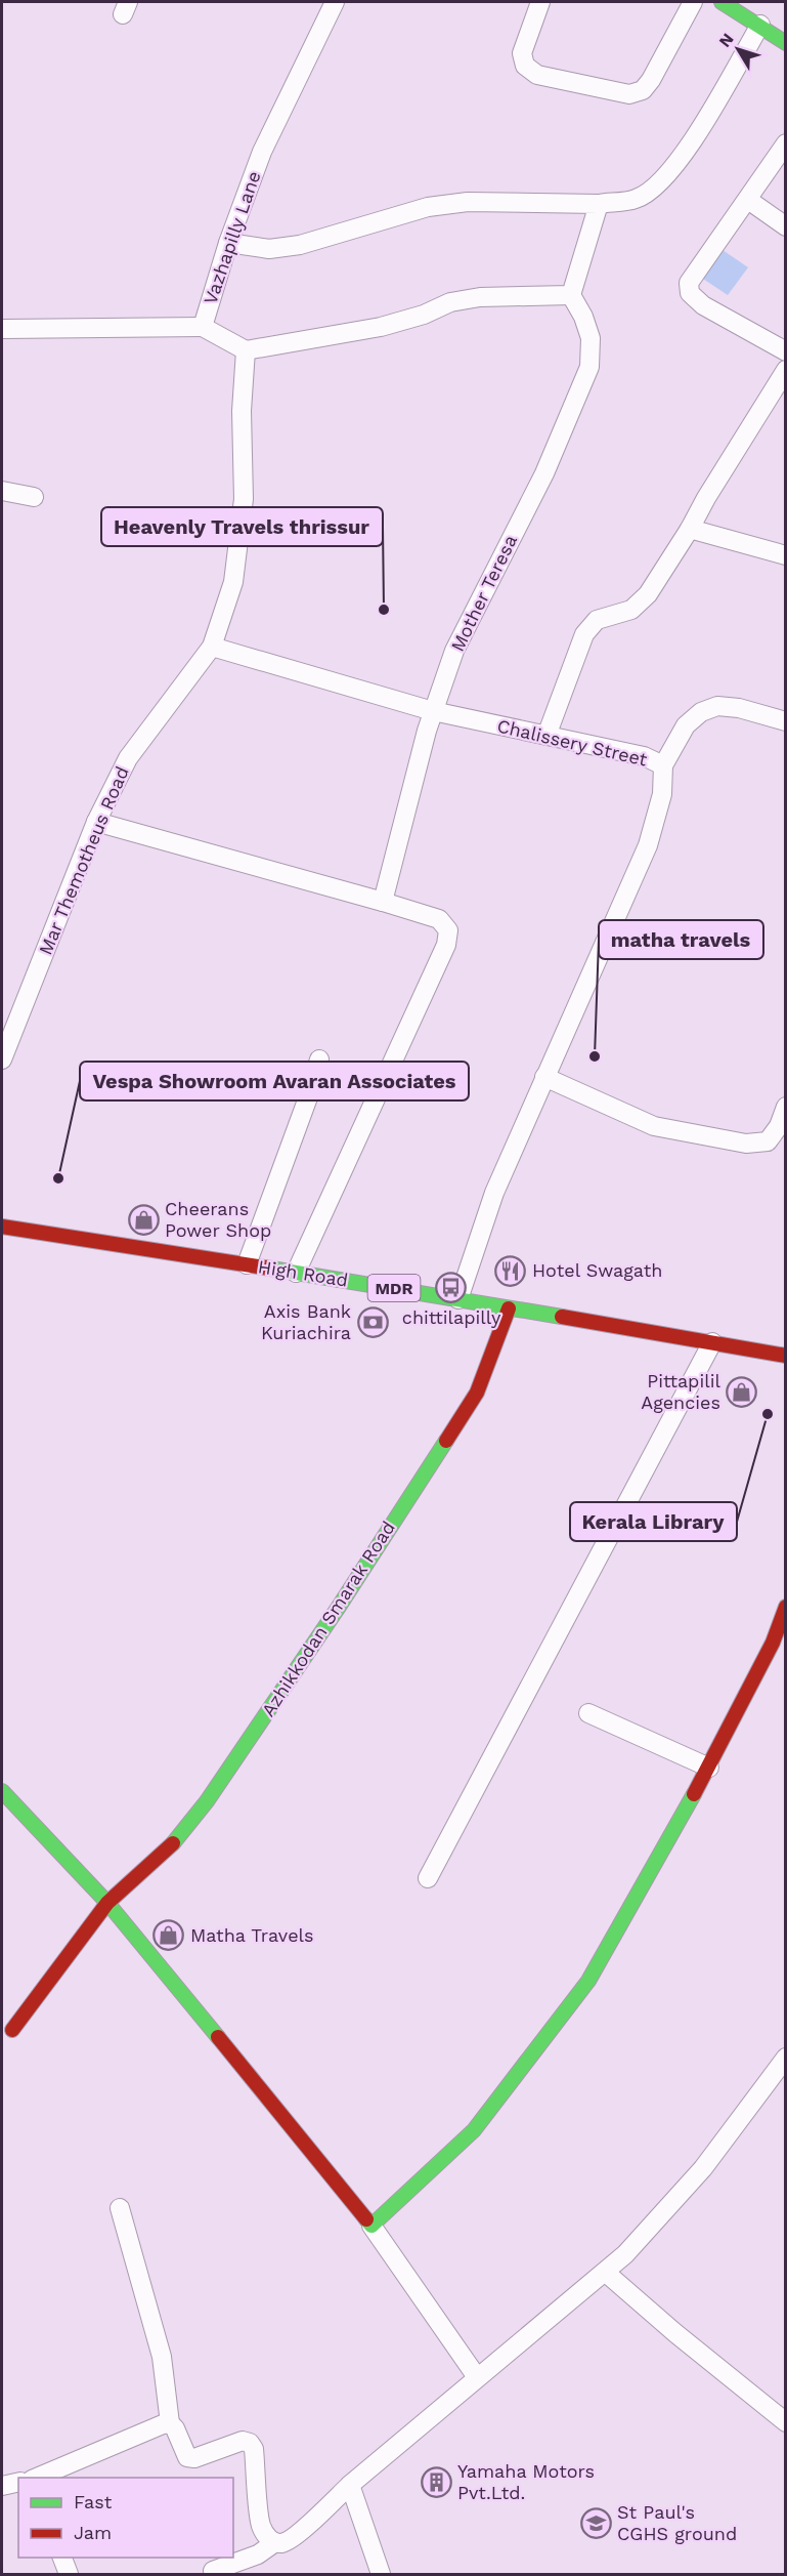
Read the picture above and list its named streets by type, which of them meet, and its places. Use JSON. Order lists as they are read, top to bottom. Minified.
{"streets":{"street":["Vazhapilly Lane","Mother Teresa","Chalissery Street","Mar Themotheus Road","High Road","MDR","Azhikkodan Smarak Road"]},"crossings":[["Mother Teresa","Chalissery Street"],["Chalissery Street","Mar Themotheus Road"],["Chalissery Street","High Road"],["High Road","Azhikkodan Smarak Road"]],"places":{"other":["Heavenly Travels thrissur","matha travels","Vespa Showroom Avaran Associates","Kerala Library"],"shop":["Cheerans Power Shop","Pittapilil Agencies","Matha Travels"],"restaurant":["Hotel Swagath"],"bus stop":["chittilapilly"],"bank":["Axis Bank Kuriachira"],"building":["Yamaha Motors Pvt.Ltd."],"school or university":["St Paul's CGHS ground"]},"legend":["Fast","Jam"],"north":"top left"}
